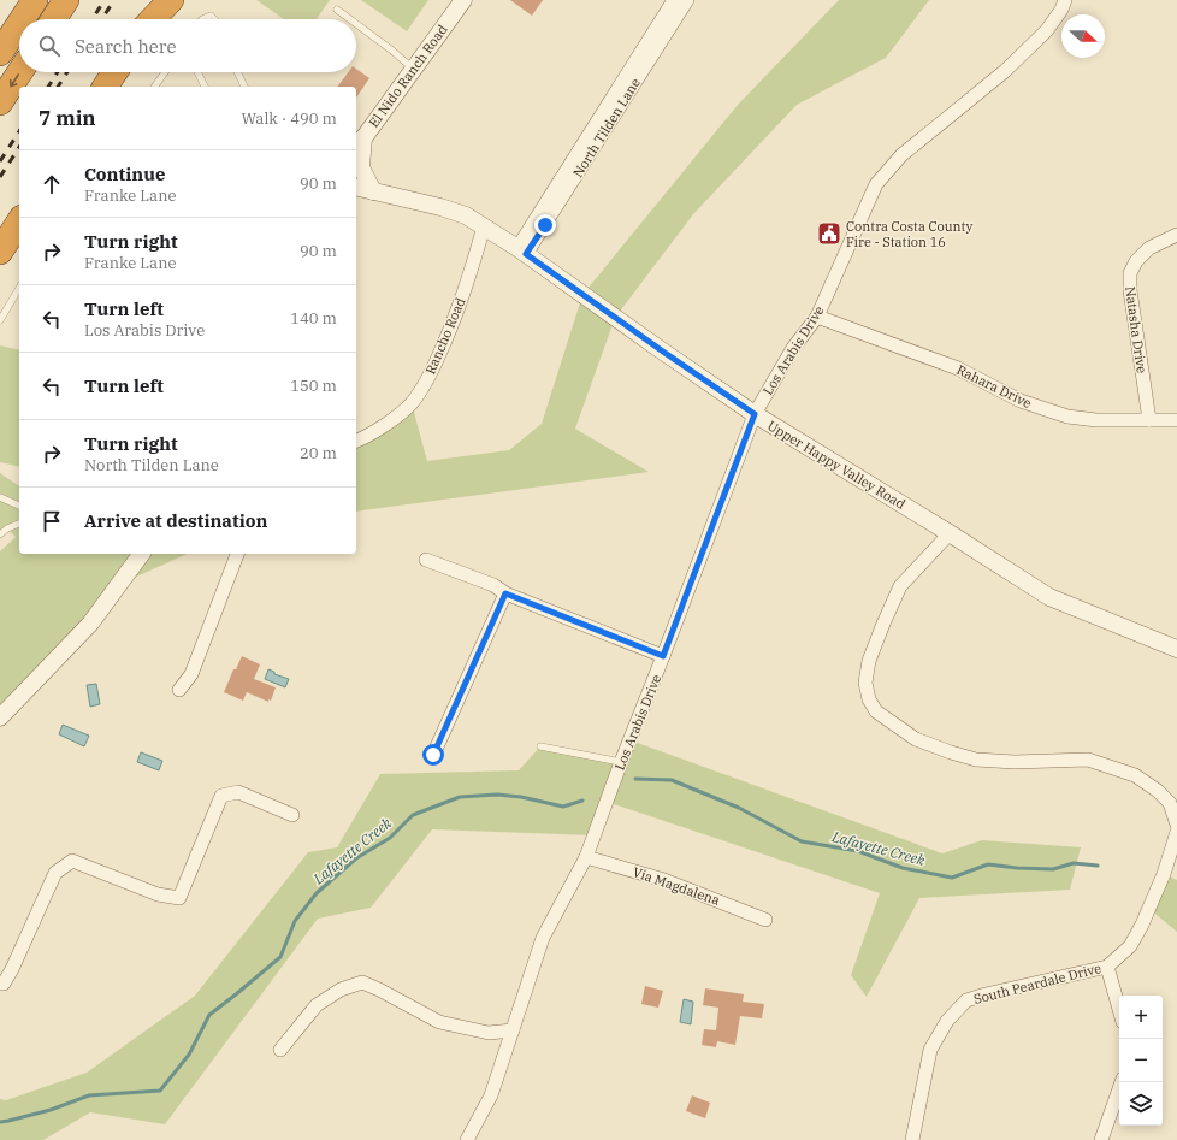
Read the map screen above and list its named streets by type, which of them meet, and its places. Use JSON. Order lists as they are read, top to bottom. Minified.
{"streets":{"street":["El Nido Ranch Road","North Tilden Lane","Natasha Drive","Rancho Road","Los Arabis Drive","Rahara Drive","Upper Happy Valley Road","Via Magdalena","South Peardale Drive"]},"crossings":[["North Tilden Lane","Upper Happy Valley Road"],["Natasha Drive","Rahara Drive"],["Rancho Road","Upper Happy Valley Road"],["Los Arabis Drive","Rahara Drive"],["Los Arabis Drive","Upper Happy Valley Road"],["Los Arabis Drive","Via Magdalena"]],"water":["Lafayette Creek"],"places":{"public building":["Contra Costa County Fire - Station 16"]},"north":"right","page":{"search":"Search here","heading":["7 min","Walk · 490 m"],"list":[["Continue","Franke Lane","90 m"],["Turn right","Franke Lane","90 m"],["Turn left","Los Arabis Drive","140 m"],["Turn left","150 m"],["Turn right","North Tilden Lane","20 m"],"Arrive at destination"],"map_buttons":["+","−"]}}
